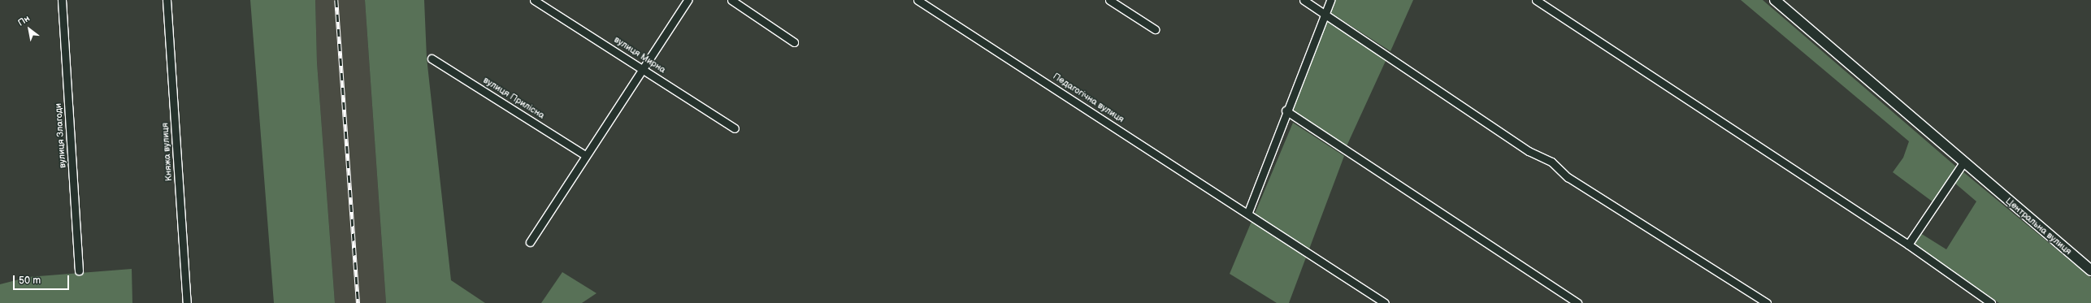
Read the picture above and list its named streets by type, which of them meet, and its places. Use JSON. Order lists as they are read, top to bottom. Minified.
{"streets":{"street":["вулиця Мирна","вулиця Прилісна","Педагогічна вулиця","вулиця Злагоди","Княжа вулиця","Центральна вулиця"]},"scale_bar":"50 m","north":"top left"}
